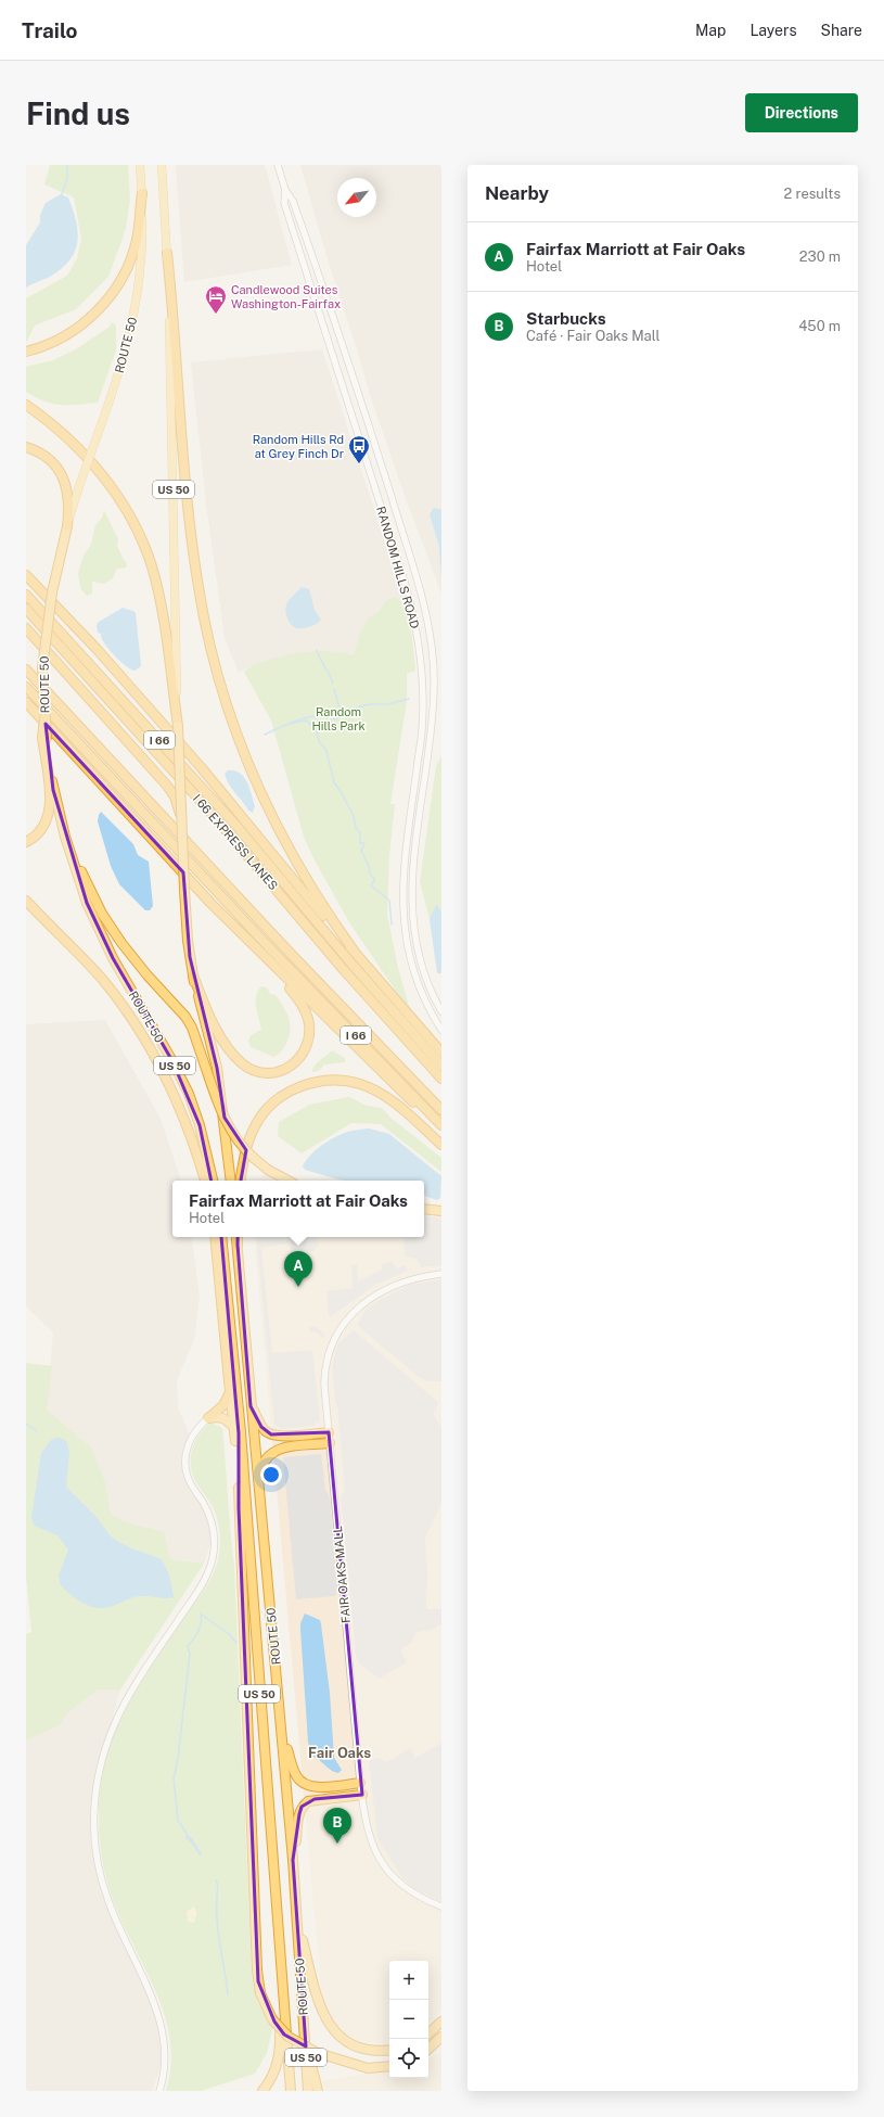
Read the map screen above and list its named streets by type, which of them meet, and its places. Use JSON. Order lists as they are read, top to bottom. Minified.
{"streets":{"highway":["ROUTE 50","US 50","I 66","I 66 EXPRESS LANES"],"street":["RANDOM HILLS ROAD","FAIR OAKS MALL"]},"districts":["Fair Oaks"],"parks":["Random Hills Park"],"places":{"hotel":["Candlewood Suites Washington-Fairfax"],"bus stop":["Random Hills Rd at Grey Finch Dr"]},"north":"bottom left","page":{"header":"Trailo","nav":["Map","Layers","Share"],"buttons":"Directions","title":"Find us","heading":["Nearby","2 results"],"list":[{"mark":"A","name":"Fairfax Marriott at Fair Oaks","note":"Hotel","value":"230 m"},{"mark":"B","name":"Starbucks","note":"Café · Fair Oaks Mall","value":"450 m"}],"popup":["Fairfax Marriott at Fair Oaks","Hotel"],"pins":["A","B"],"map_buttons":["+","−"]}}
